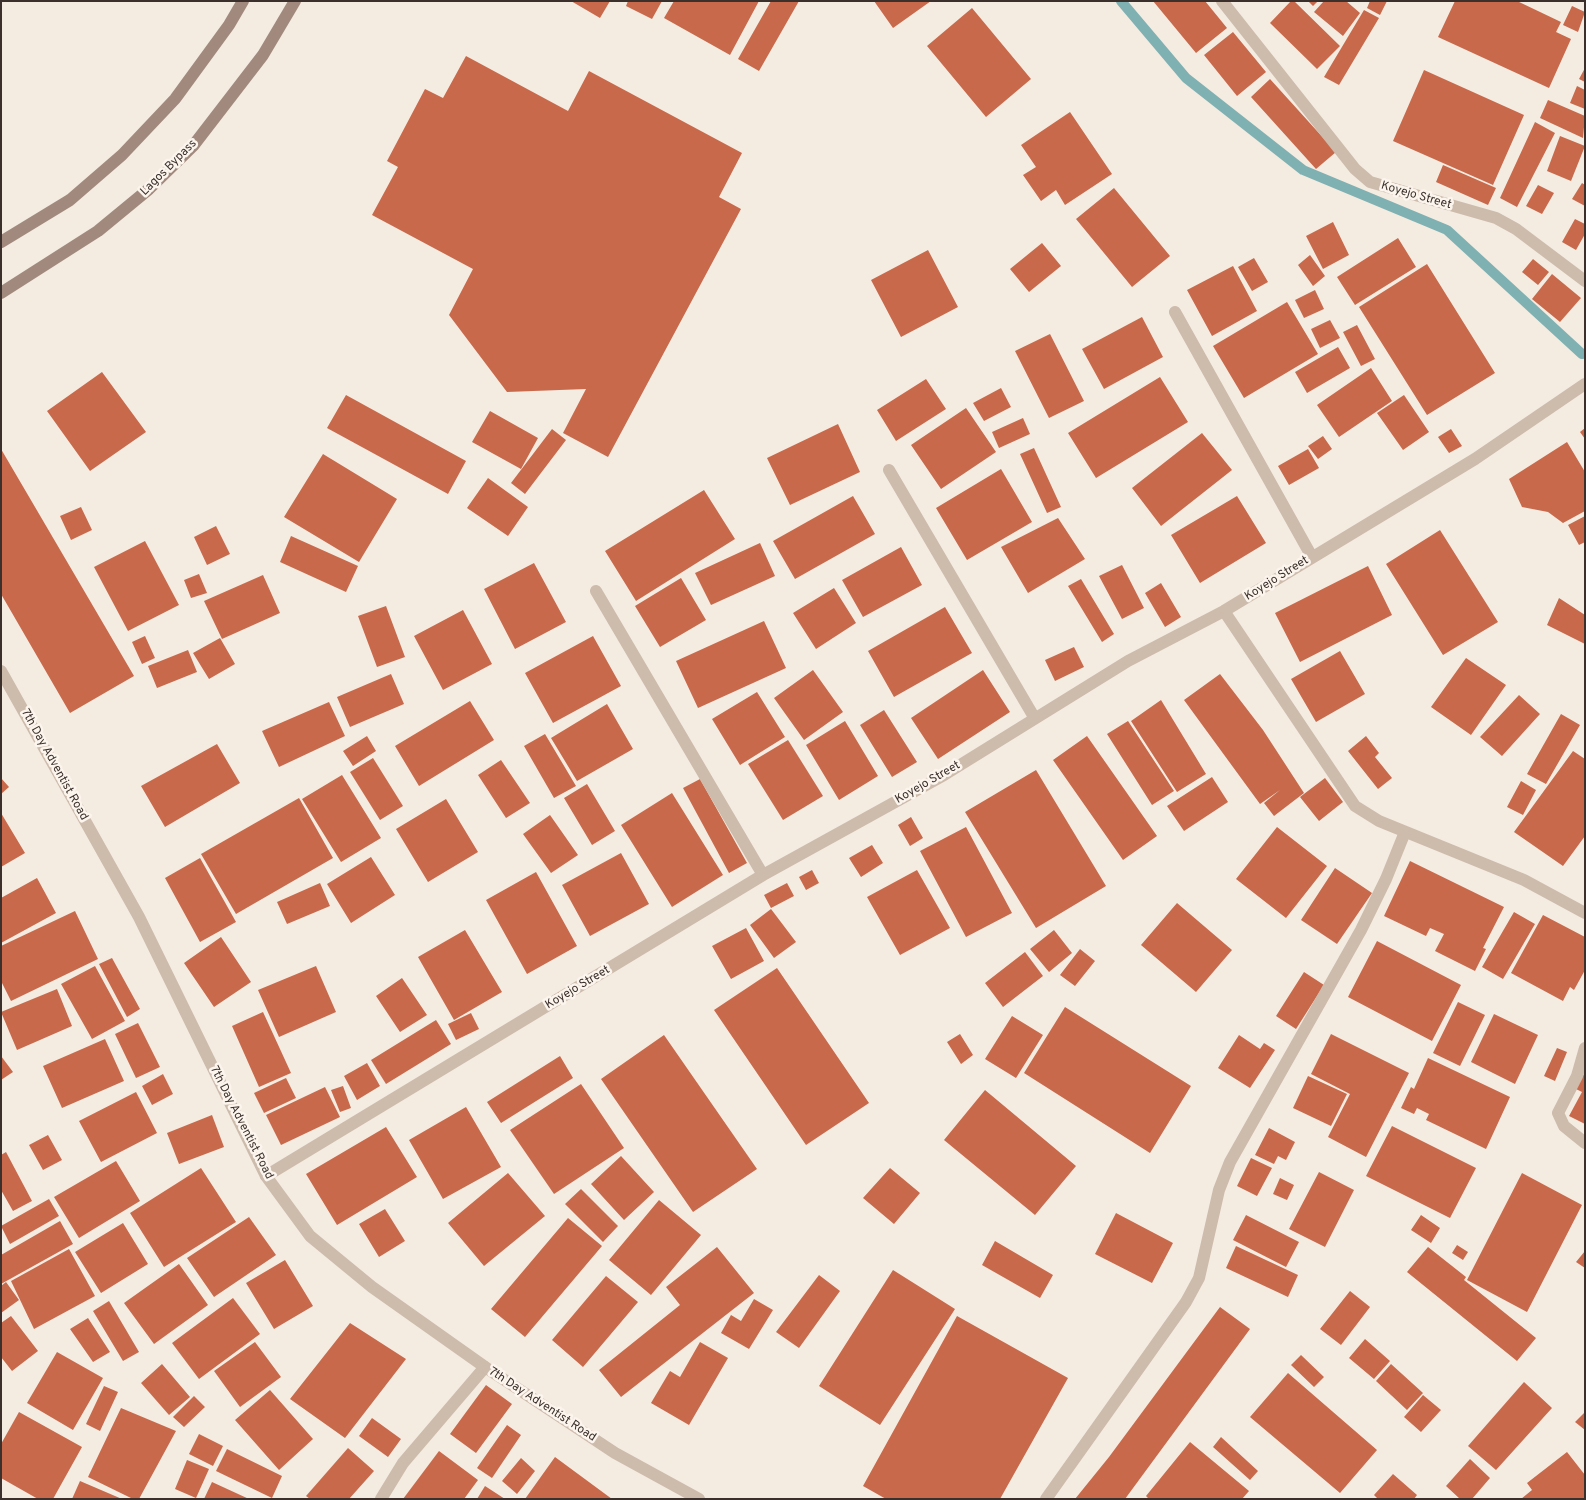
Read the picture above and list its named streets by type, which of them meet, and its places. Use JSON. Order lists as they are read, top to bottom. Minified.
{"streets":{"main road":["Lagos Bypass"],"street":["Koyejo Street","7th Day Adventist Road"]},"crossings":[["Koyejo Street","7th Day Adventist Road"]]}
